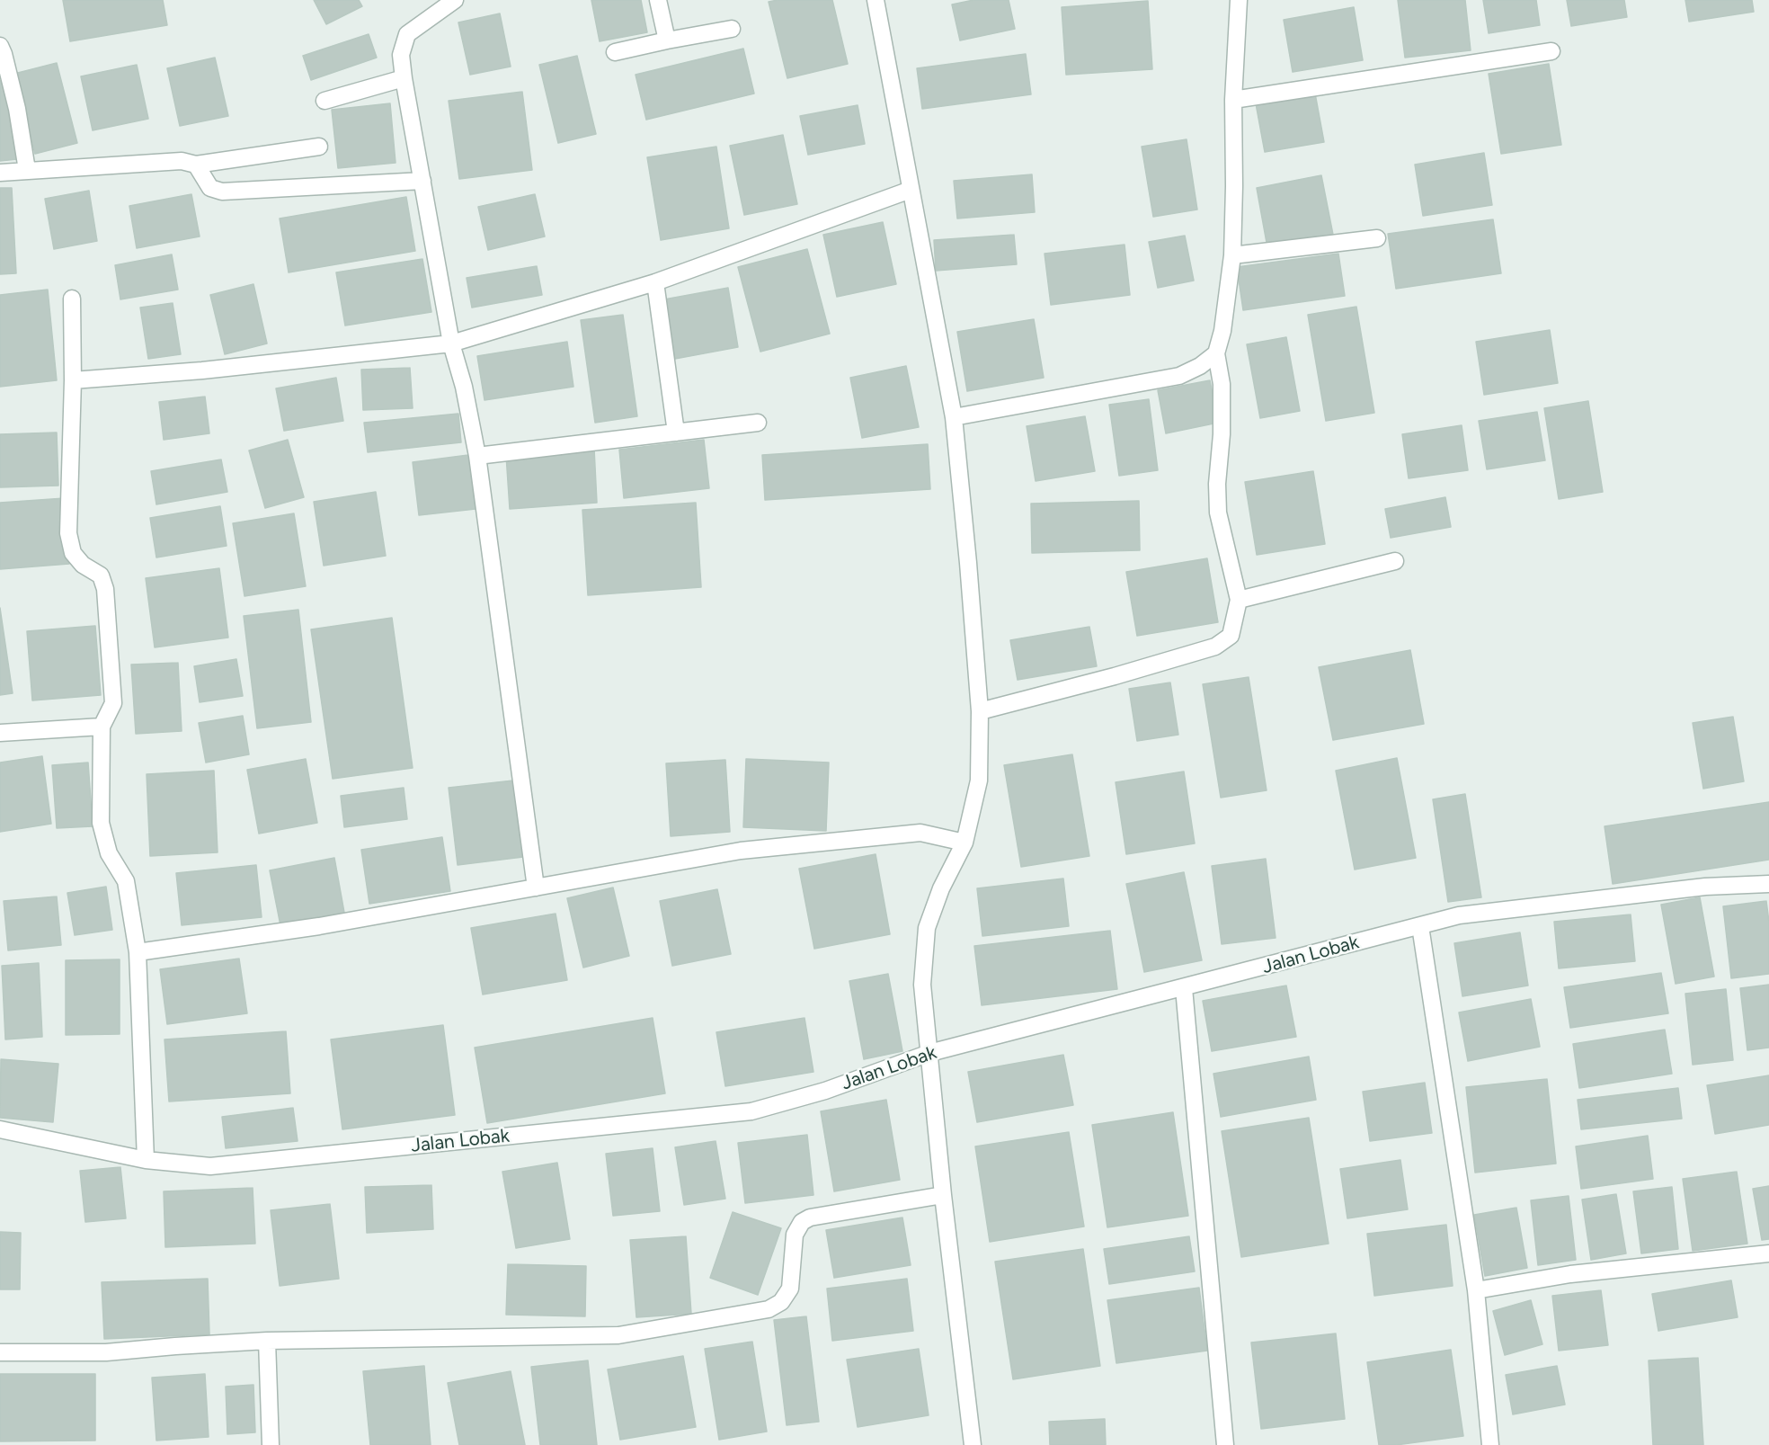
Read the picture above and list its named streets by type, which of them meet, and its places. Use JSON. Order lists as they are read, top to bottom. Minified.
{"streets":{"street":["Jalan Lobak"]}}
